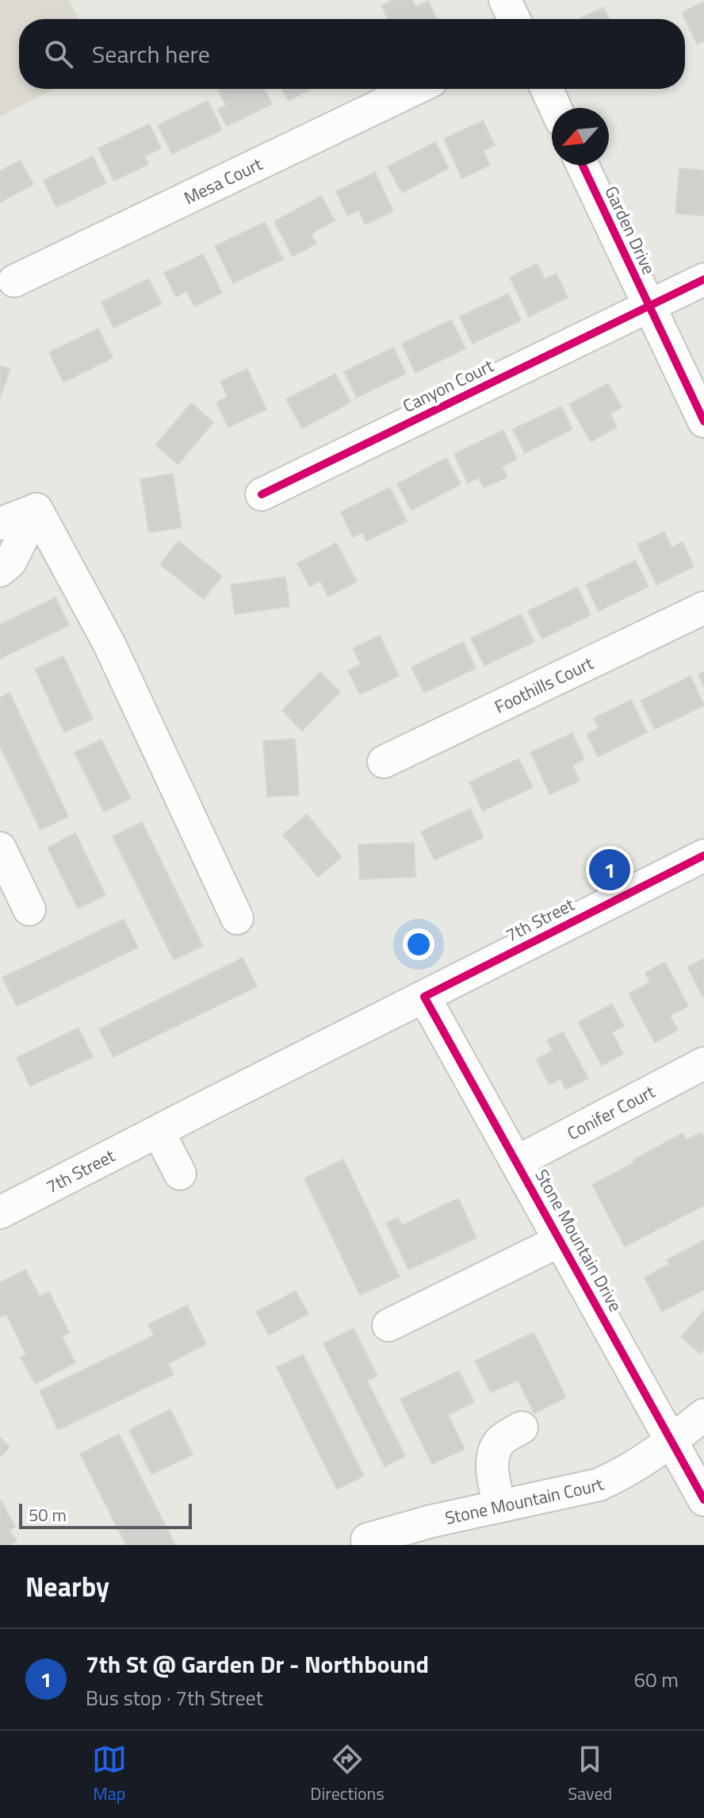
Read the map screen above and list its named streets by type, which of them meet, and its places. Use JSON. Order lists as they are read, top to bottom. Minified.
{"streets":{"street":["Mesa Court","Garden Drive","Canyon Court","Foothills Court","7th Street","Conifer Court","Stone Mountain Drive","Stone Mountain Court"]},"crossings":[["Garden Drive","Canyon Court"],["7th Street","Stone Mountain Drive"],["Conifer Court","Stone Mountain Drive"],["Stone Mountain Drive","Stone Mountain Court"]],"scale_bar":"50 m","north":"bottom left","page":{"search":"Search here","pins":"1","scale":"50 m","heading":"Nearby","list":[{"mark":"1","name":"7th St @ Garden Dr - Northbound","note":"Bus stop · 7th Street","value":"60 m"}],"nav":["Map","Directions","Saved"]}}
